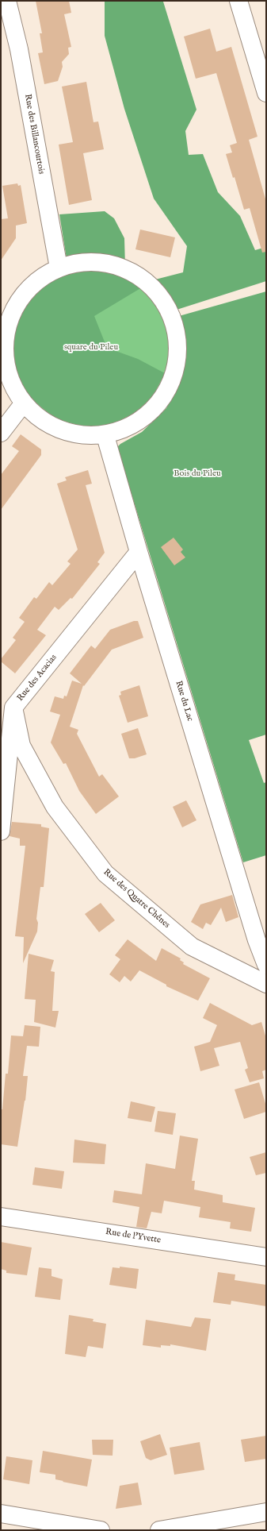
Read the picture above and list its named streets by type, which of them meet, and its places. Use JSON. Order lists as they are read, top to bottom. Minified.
{"streets":{"street":["Rue des Billancourtois","Rue des Acacias","Rue du Lac","Rue des Quatre Chênes","Rue de l'Yvette"]},"crossings":[["Rue des Acacias","Rue du Lac"],["Rue des Acacias","Rue des Quatre Chênes"]],"parks":["square du Pileu","Bois du Pileu"]}
